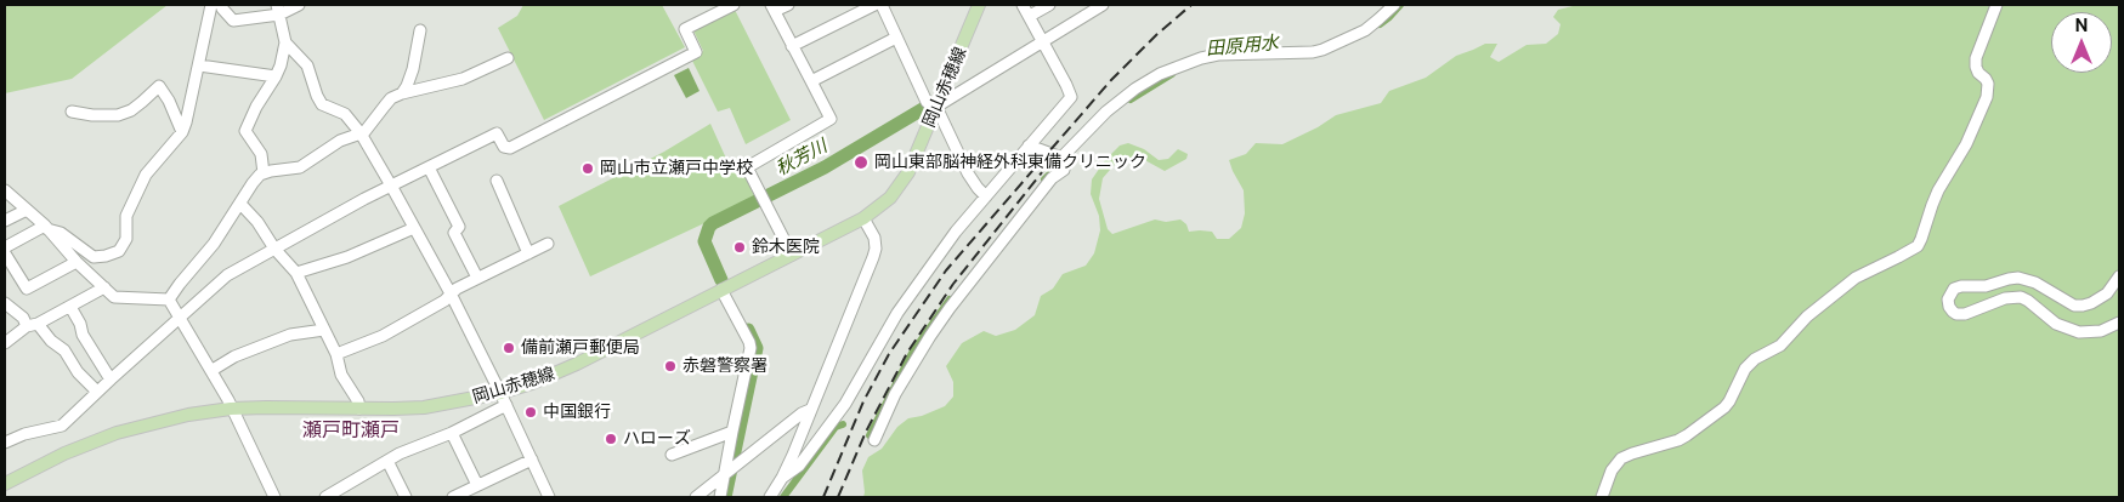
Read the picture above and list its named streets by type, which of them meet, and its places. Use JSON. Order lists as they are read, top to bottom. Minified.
{"streets":{"main road":["岡山赤穂線"]},"districts":["瀬戸町瀬戸"],"water":["田原用水","秋芳川"],"places":["岡山東部脳神経外科東備クリニック","岡山市立瀬戸中学校","鈴木医院","備前瀬戸郵便局","赤磐警察署","中国銀行","ハローズ"],"north":"top"}
